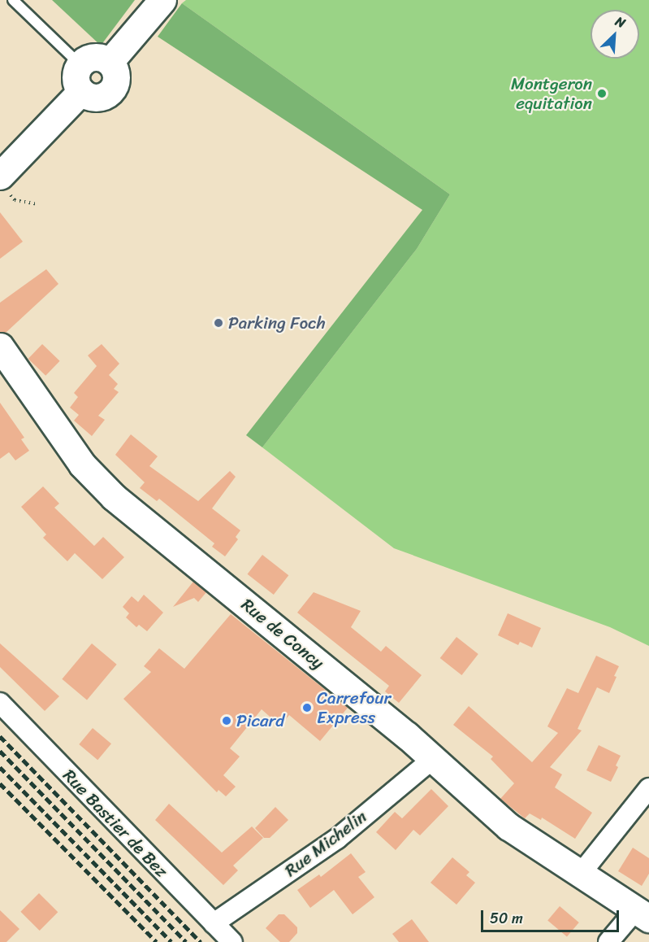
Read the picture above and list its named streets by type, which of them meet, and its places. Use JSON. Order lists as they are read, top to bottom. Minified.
{"streets":{"street":["Rue de Concy","Rue Bastier de Bez","Rue Michelin"]},"crossings":[["Rue de Concy","Rue Michelin"],["Rue Bastier de Bez","Rue Michelin"]],"places":["Montgeron equitation","Parking Foch","Carrefour Express","Picard"],"scale_bar":"50 m","north":"top right"}
